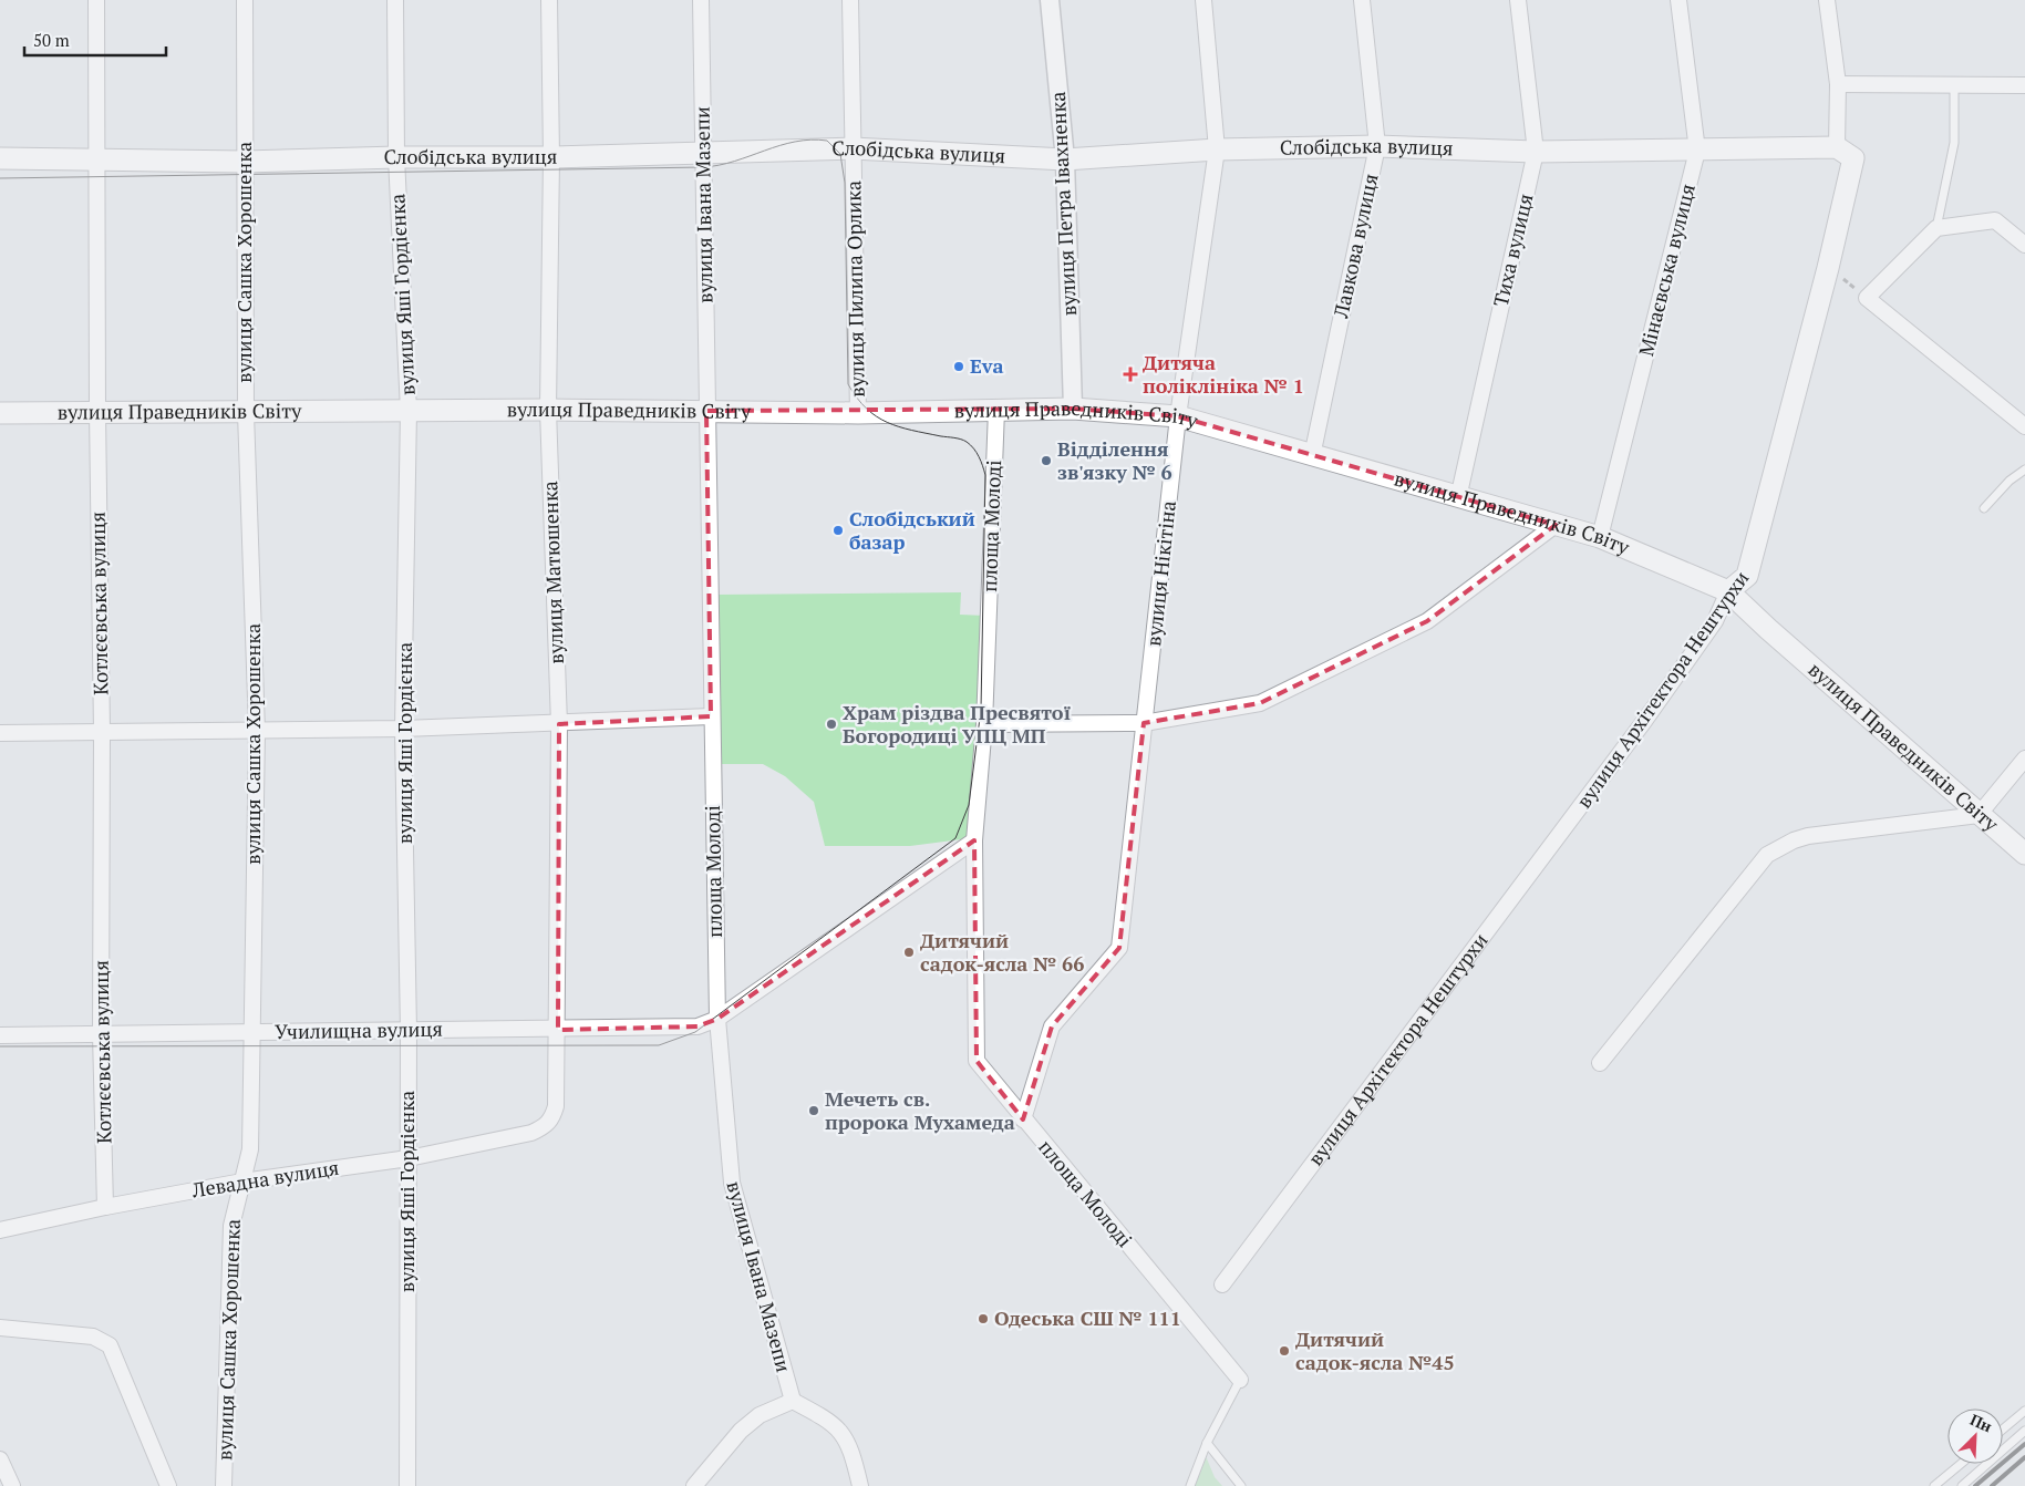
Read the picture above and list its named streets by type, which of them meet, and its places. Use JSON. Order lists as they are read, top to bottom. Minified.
{"streets":{"main road":["Слобідська вулиця","вулиця Праведників Світу","вулиця Архітектора Нештурхи"],"street":["вулиця Петра Івахненка","вулиця Івана Мазепи","Лавкова вулиця","Тиха вулиця","вулиця Сашка Хорошенка","Мінаєвська вулиця","вулиця Пилипа Орлика","вулиця Яші Гордієнка","площа Молоді","вулиця Матюшенка","вулиця Нікітіна","Котлєєвська вулиця","Училищна вулиця","Левадна вулиця"]},"crossings":[["Слобідська вулиця","вулиця Петра Івахненка"],["Слобідська вулиця","вулиця Івана Мазепи"],["Слобідська вулиця","Лавкова вулиця"],["Слобідська вулиця","Тиха вулиця"],["Слобідська вулиця","вулиця Сашка Хорошенка"],["Слобідська вулиця","Мінаєвська вулиця"],["Слобідська вулиця","вулиця Пилипа Орлика"],["Слобідська вулиця","вулиця Яші Гордієнка"],["Слобідська вулиця","вулиця Матюшенка"],["Слобідська вулиця","вулиця Нікітіна"],["Слобідська вулиця","Котлєєвська вулиця"],["Слобідська вулиця","вулиця Архітектора Нештурхи"],["вулиця Петра Івахненка","вулиця Праведників Світу"],["вулиця Івана Мазепи","вулиця Праведників Світу"],["вулиця Івана Мазепи","площа Молоді"],["вулиця Івана Мазепи","Училищна вулиця"],["Лавкова вулиця","вулиця Праведників Світу"],["Тиха вулиця","вулиця Праведників Світу"],["вулиця Сашка Хорошенка","вулиця Праведників Світу"],["вулиця Сашка Хорошенка","Училищна вулиця"],["вулиця Сашка Хорошенка","Левадна вулиця"],["Мінаєвська вулиця","вулиця Праведників Світу"],["вулиця Пилипа Орлика","вулиця Праведників Світу"],["вулиця Яші Гордієнка","вулиця Праведників Світу"],["вулиця Яші Гордієнка","Училищна вулиця"],["вулиця Яші Гордієнка","Левадна вулиця"],["вулиця Праведників Світу","площа Молоді"],["вулиця Праведників Світу","вулиця Матюшенка"],["вулиця Праведників Світу","вулиця Нікітіна"],["вулиця Праведників Світу","Котлєєвська вулиця"],["вулиця Праведників Світу","вулиця Архітектора Нештурхи"],["площа Молоді","вулиця Нікітіна"],["площа Молоді","Училищна вулиця"],["вулиця Матюшенка","Училищна вулиця"],["вулиця Матюшенка","Левадна вулиця"],["Котлєєвська вулиця","Училищна вулиця"],["Котлєєвська вулиця","Левадна вулиця"]],"places":{"other":["Eva","Відділення зв'язку № 6","Слобідський базар","Храм різдва Пресвятої Богородиці УПЦ МП","Дитячий садок-ясла № 66","Мечеть св. пророка Мухамеда","Одеська СШ № 111","Дитячий садок-ясла №45"],"health":["Дитяча поліклініка № 1"]},"scale_bar":"50 m","north":"top right"}
